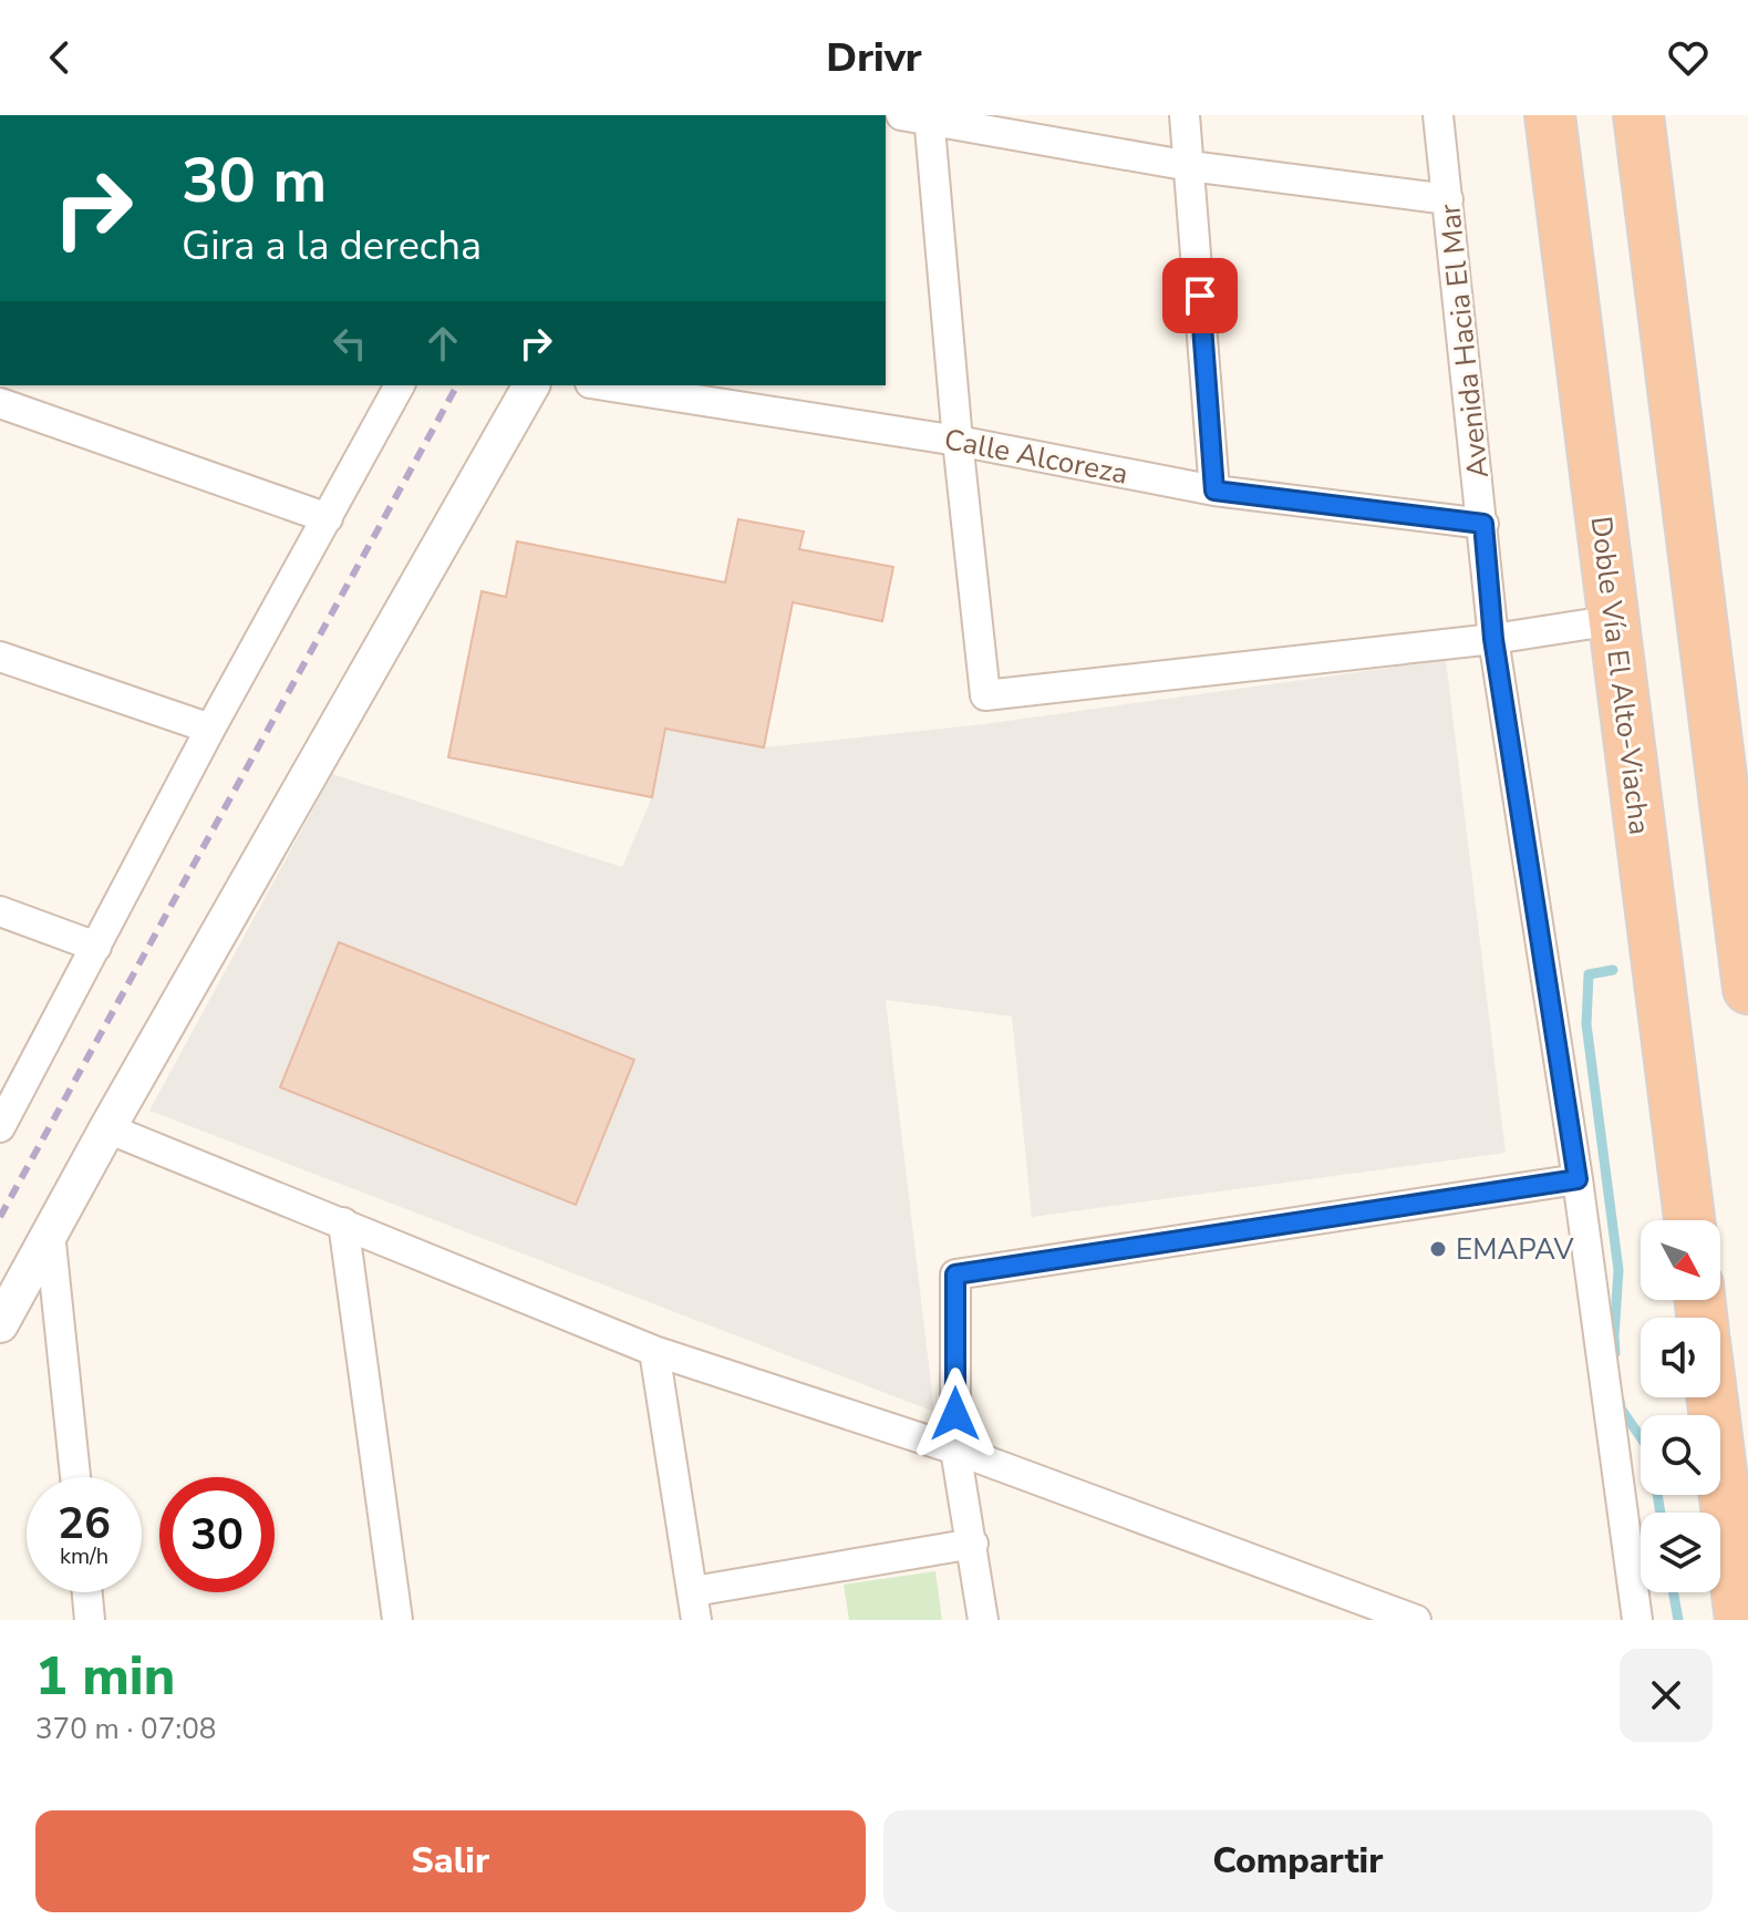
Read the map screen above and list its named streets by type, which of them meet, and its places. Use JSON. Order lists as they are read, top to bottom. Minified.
{"streets":{"highway":["Doble Vía El Alto-Viacha"],"street":["Avenida Hacia El Mar","Calle Alcoreza"]},"crossings":[["Avenida Hacia El Mar","Calle Alcoreza"]],"places":["EMAPAV"],"north":"bottom right","page":{"header":"Drivr","turn":["30 m","Gira a la derecha"],"speed":"26 km/h","limit":"30","heading":["1 min","370 m · 07:08"],"buttons":["Salir","Compartir"]}}
